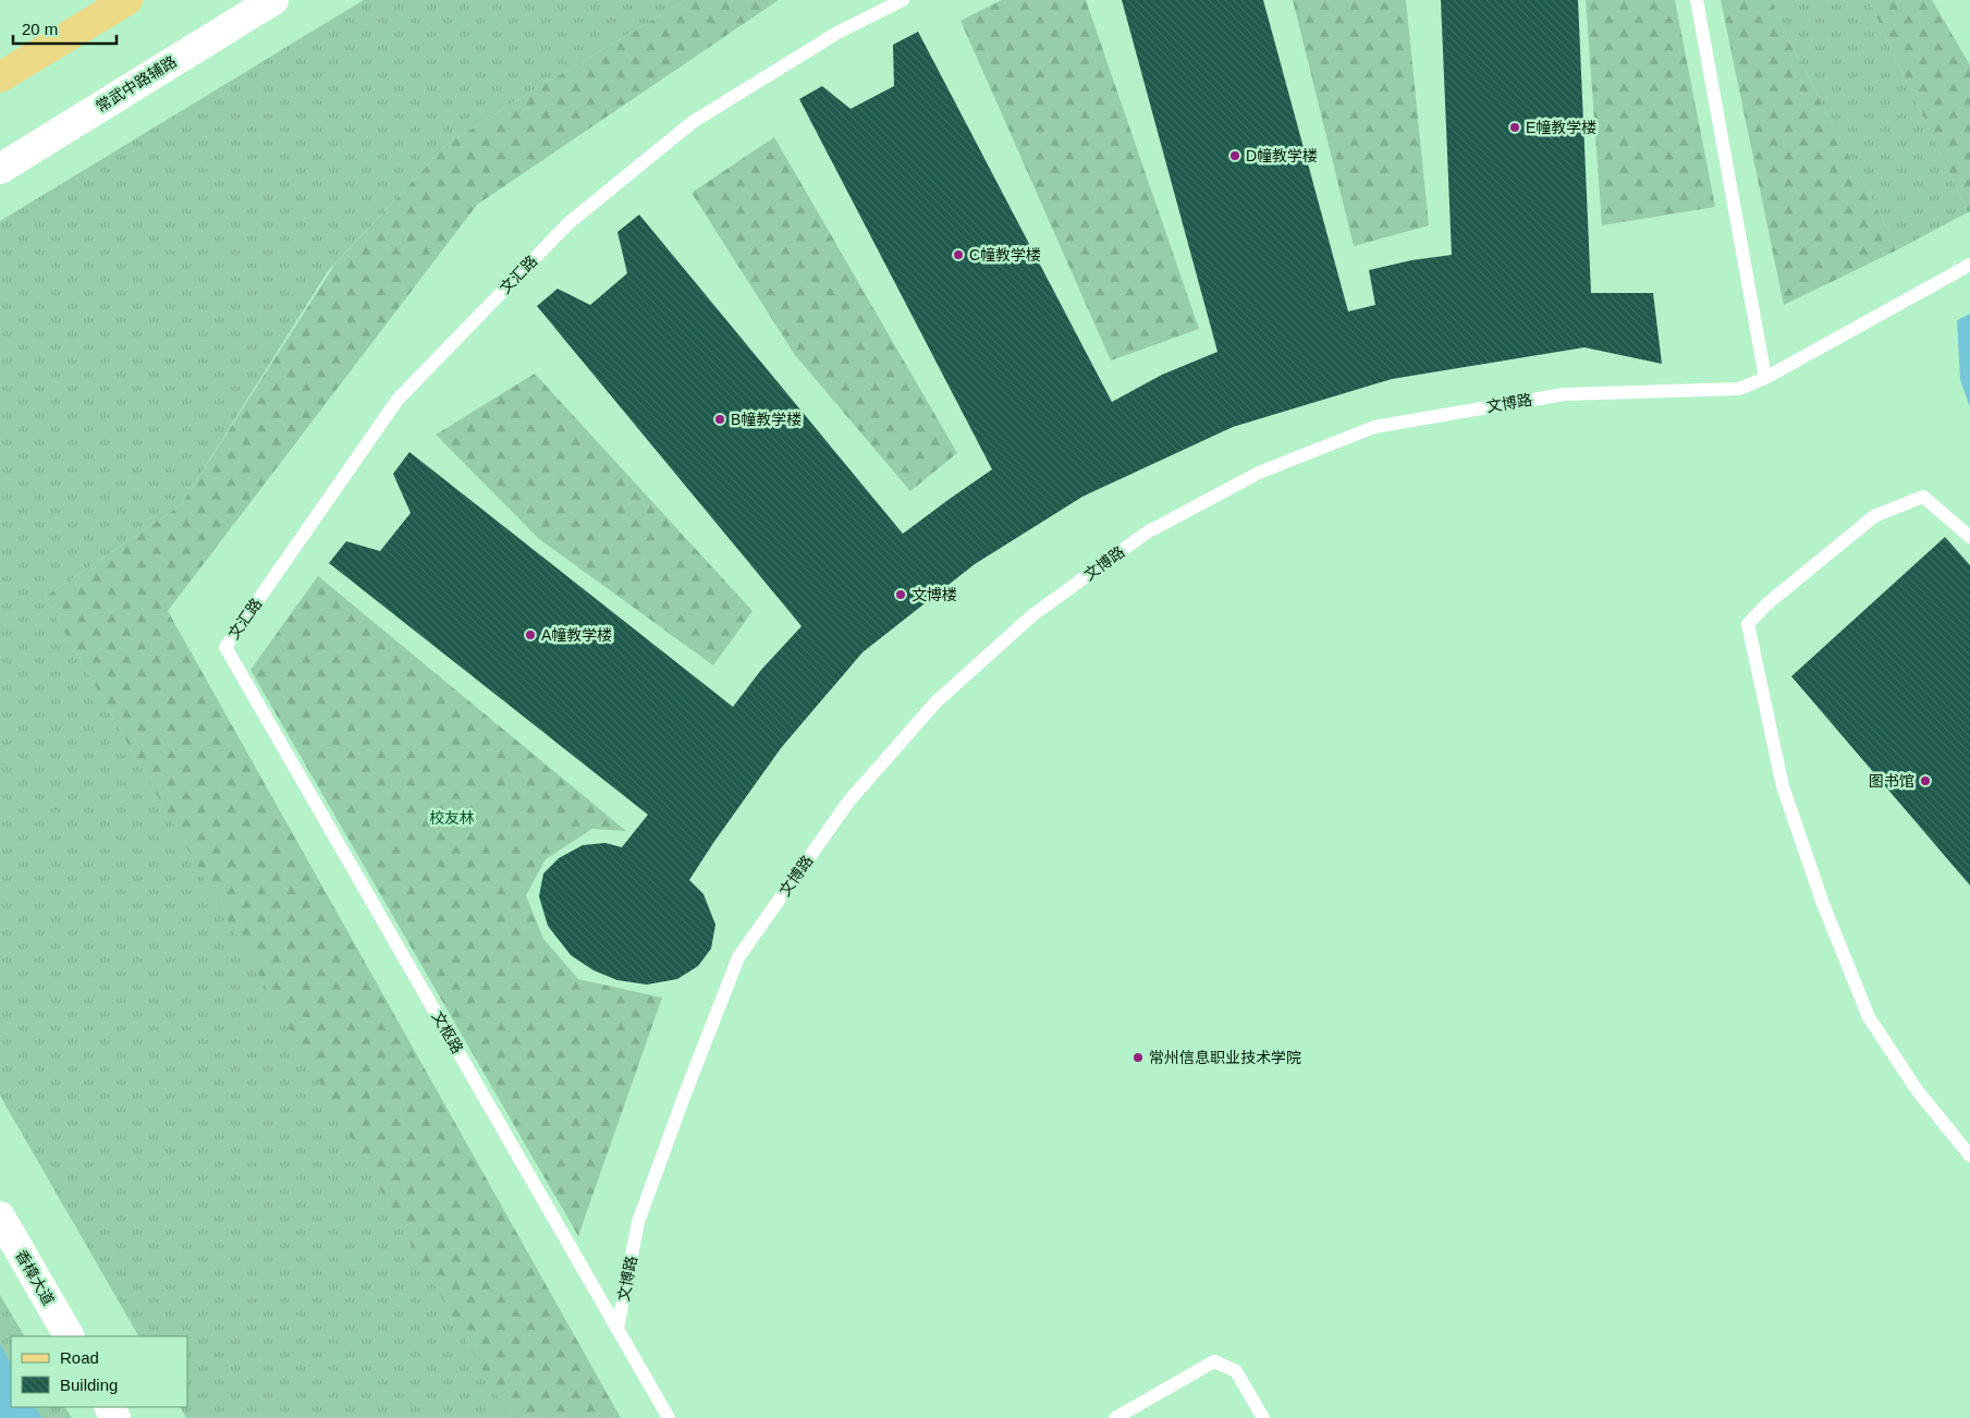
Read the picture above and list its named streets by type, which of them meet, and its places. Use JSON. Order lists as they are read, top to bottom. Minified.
{"streets":{"street":["常武中路辅路","香樟大道"],"lane":["文汇路","文博路","文枢路"]},"crossings":[["文汇路","文枢路"],["文博路","文枢路"]],"parks":["校友林"],"places":["E幢教学楼","D幢教学楼","C幢教学楼","B幢教学楼","文博楼","A幢教学楼","图书馆","常州信息职业技术学院"],"legend":["Road","Building"],"scale_bar":"20 m"}
